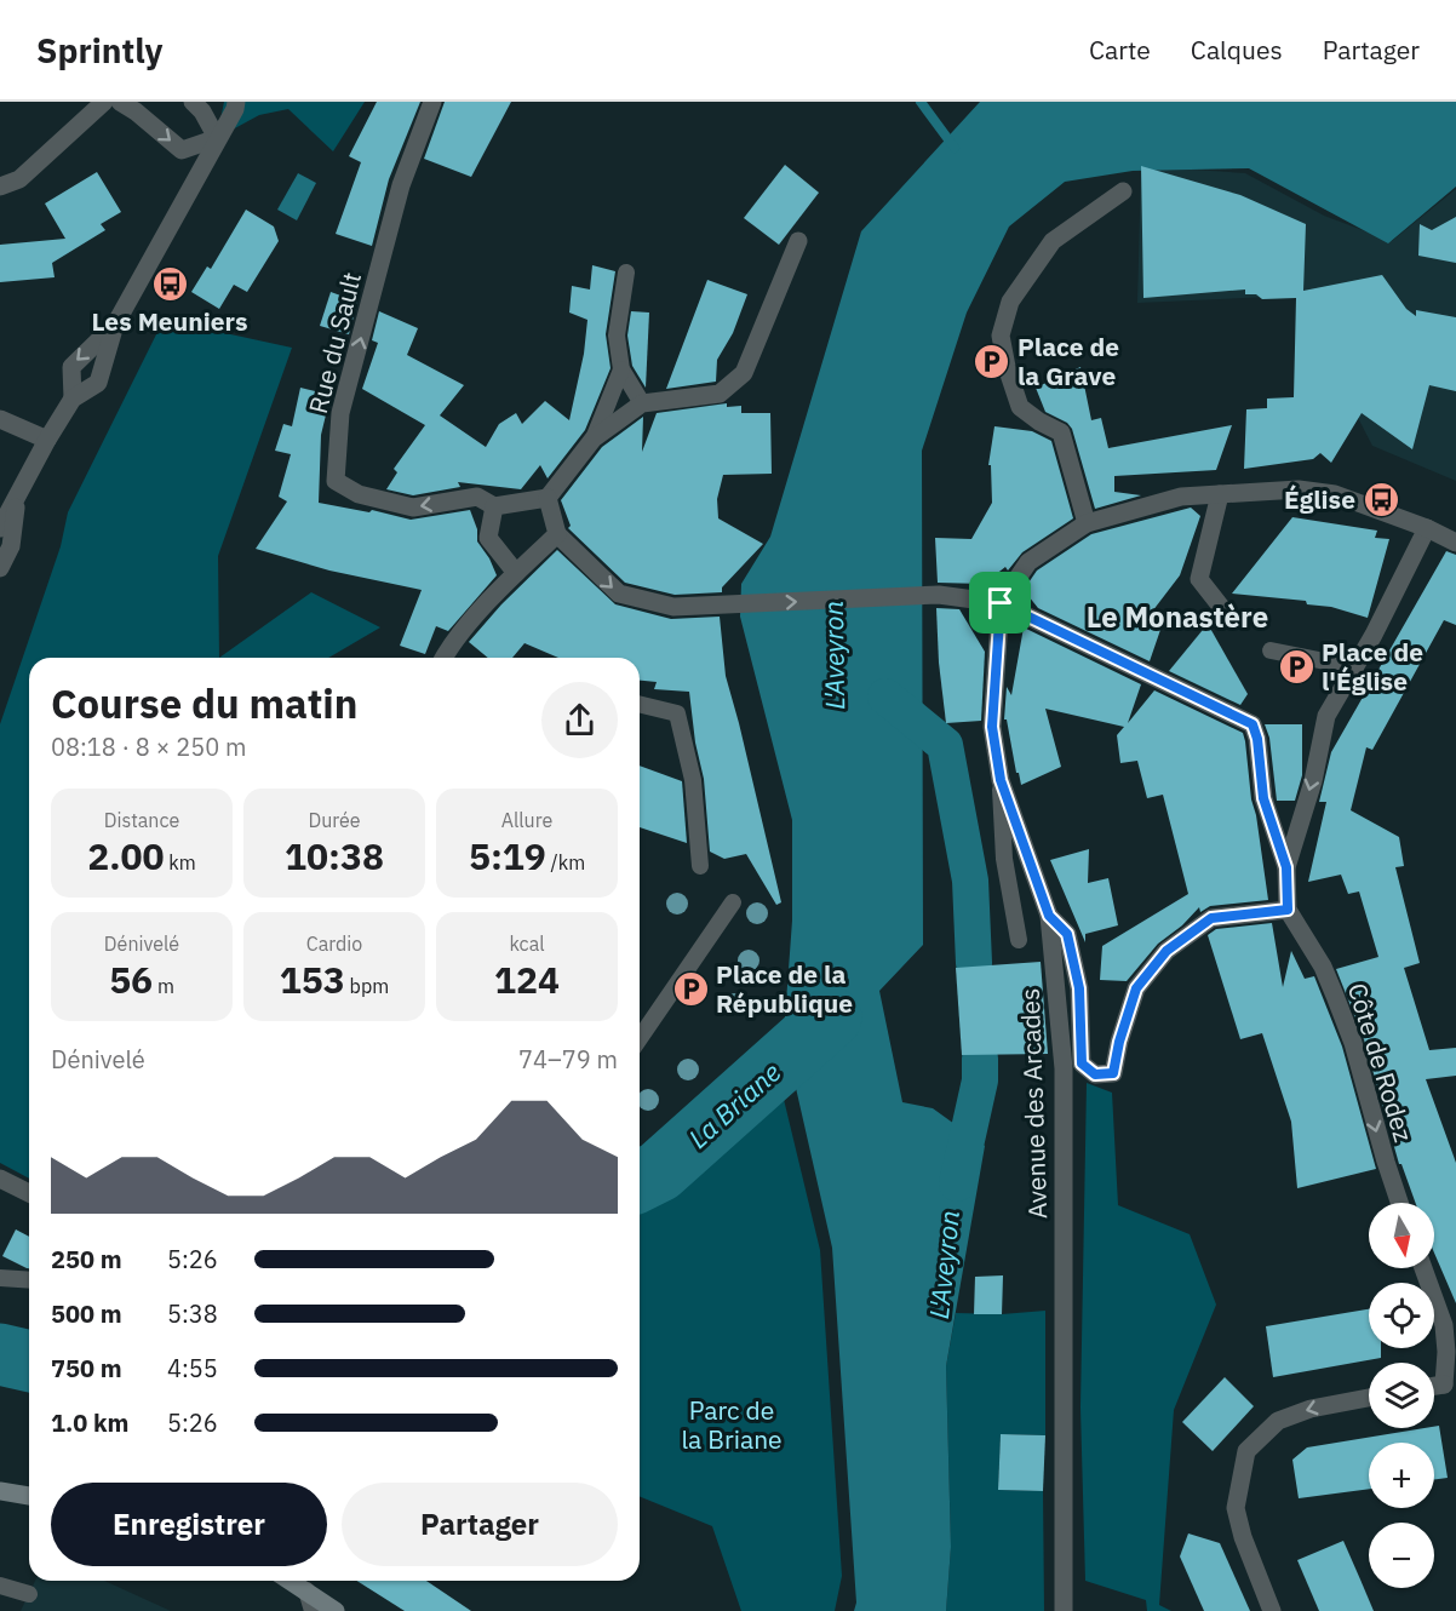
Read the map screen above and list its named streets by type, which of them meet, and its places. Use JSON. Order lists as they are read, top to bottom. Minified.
{"streets":{"street":["Rue du Sault","Côte de Rodez","Avenue des Arcades"]},"one_way":["Côte de Rodez"],"districts":["Le Monastère"],"water":["L'Aveyron","La Briane"],"parks":["Parc de la Briane"],"places":{"bus stop":["Les Meuniers","Église"],"parking":["Place de la Grave","Place de l'Église","Place de la République"]},"north":"bottom","page":{"header":"Sprintly","nav":["Carte","Calques","Partager"],"heading":["Course du matin","08:18 · 8 × 250 m"],"stats":[["Distance","2.00 km"],["Durée","10:38"],["Allure","5:19 /km"],["Dénivelé","56 m"],["Cardio","153 bpm"],["kcal","124"]],"chart":["Dénivelé","74–79 m"],"map_buttons":["+","−"],"list":[{"name":"250 m","note":"5:26"},{"name":"500 m","note":"5:38"},{"name":"750 m","note":"4:55"},{"name":"1.0 km","note":"5:26"}],"buttons":["Enregistrer","Partager"]}}
